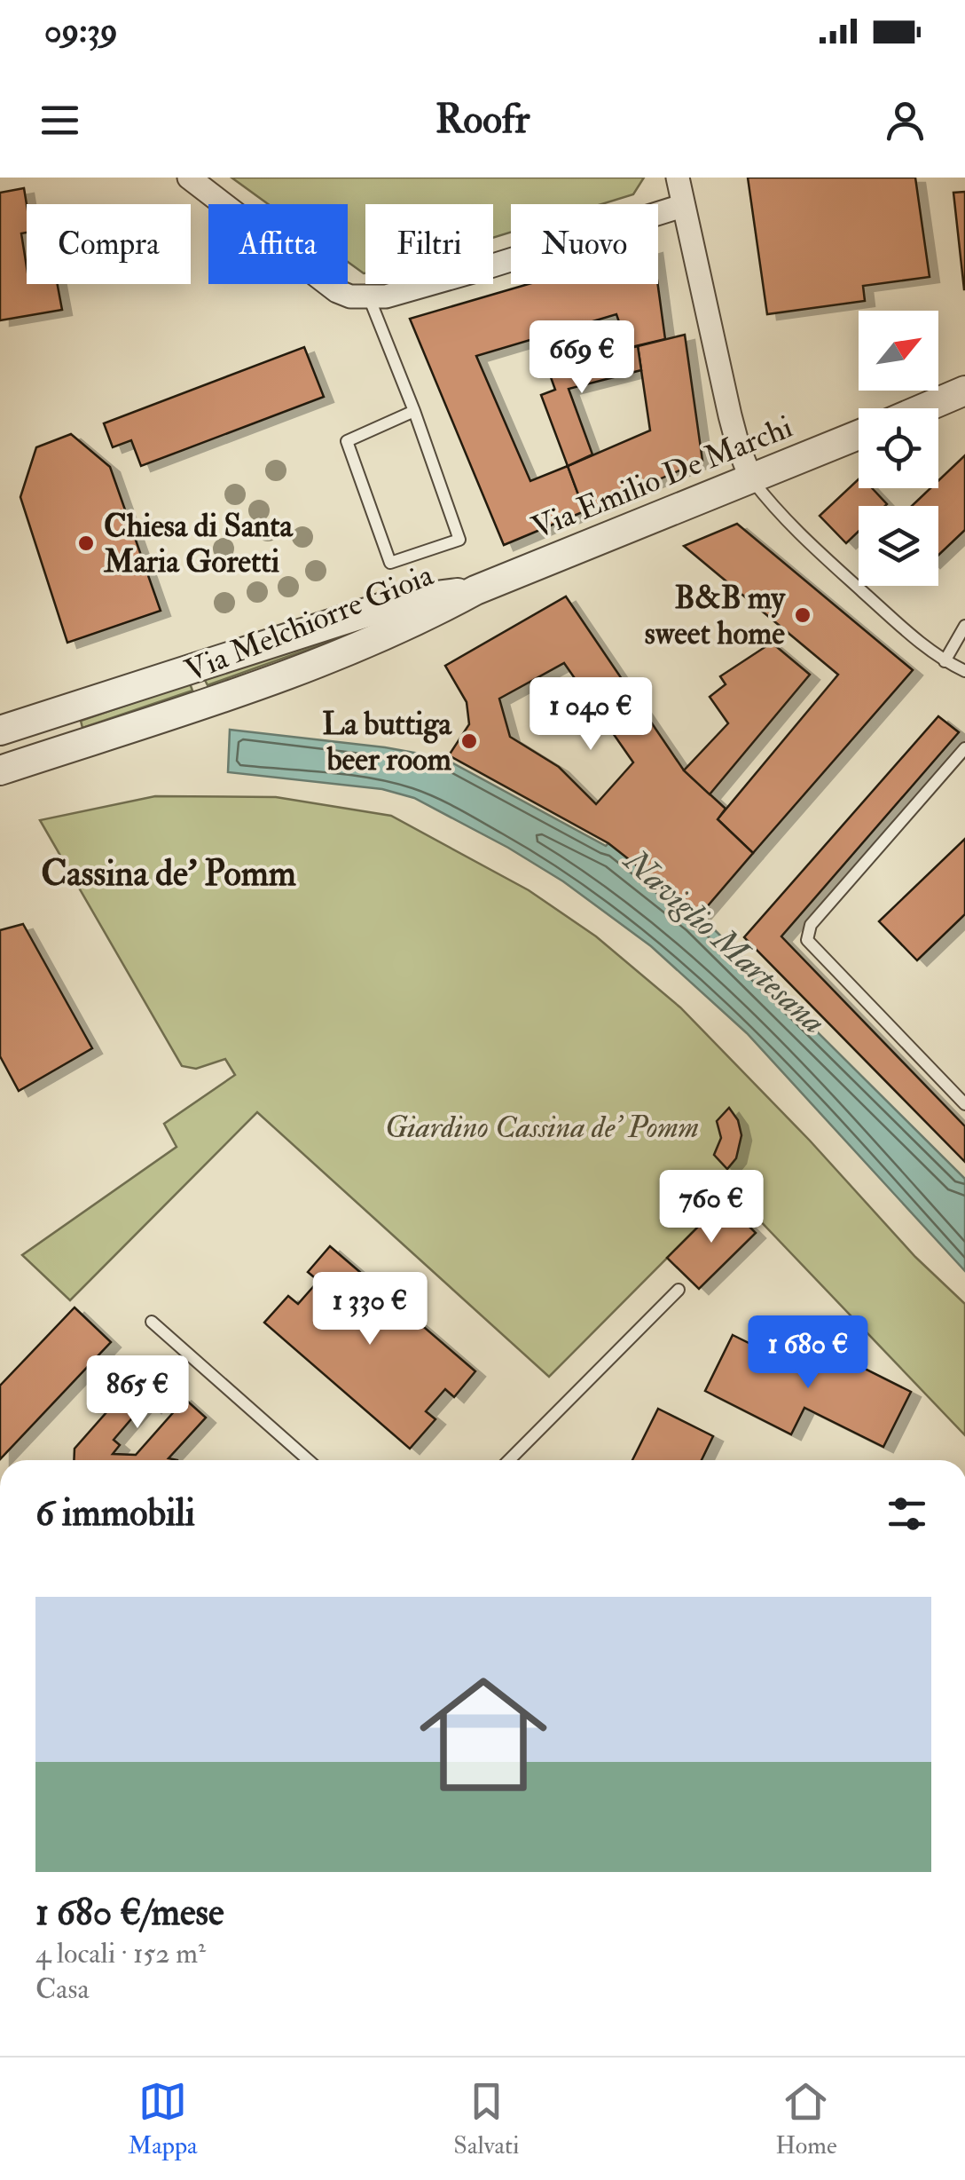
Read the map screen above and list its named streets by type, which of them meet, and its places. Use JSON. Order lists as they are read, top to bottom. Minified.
{"streets":{"street":["Via Emilio De Marchi","Via Melchiorre Gioia"]},"crossings":[["Via Emilio De Marchi","Via Melchiorre Gioia"]],"districts":["Cassina de' Pomm"],"water":["Naviglio Martesana"],"parks":["Giardino Cassina de' Pomm"],"places":["Chiesa di Santa Maria Goretti","B&B my sweet home","La buttiga beer room"],"north":"top right","page":{"status":"09:39","header":"Roofr","chip":["Compra","Affitta","Filtri","Nuovo"],"price":["669 €","1 040 €","760 €","1 330 €","1 680 €","865 €"],"heading":"6 immobili","list":[{"name":"1 680 €/mese","note":"4 locali · 152 m² · Casa"}],"tabs":["Mappa","Salvati","Home"]}}
